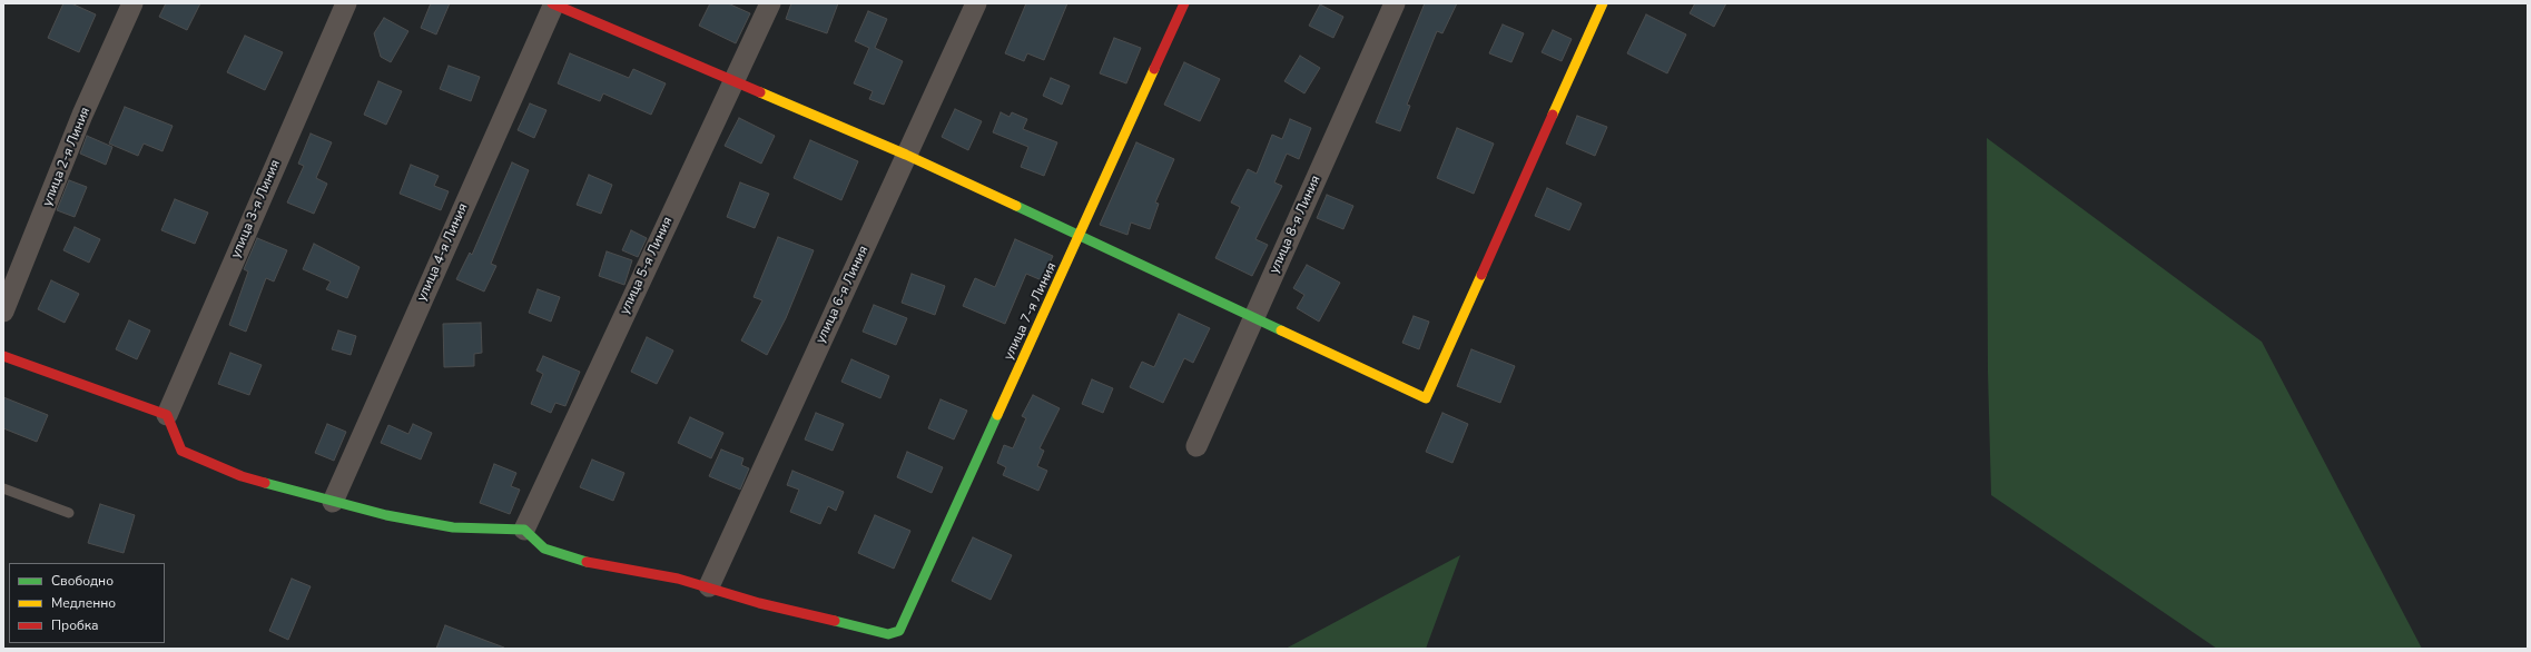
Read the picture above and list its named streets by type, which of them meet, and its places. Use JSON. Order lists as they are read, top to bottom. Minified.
{"streets":{"street":["улица 2-я Линия","улица 3-я Линия","улица 8-я Линия","улица 4-я Линия","улица 5-я Линия","улица 6-я Линия","улица 7-я Линия"]},"crossings":[["улица 6-я Линия","улица 7-я Линия"]],"legend":["Свободно","Медленно","Пробка"]}
